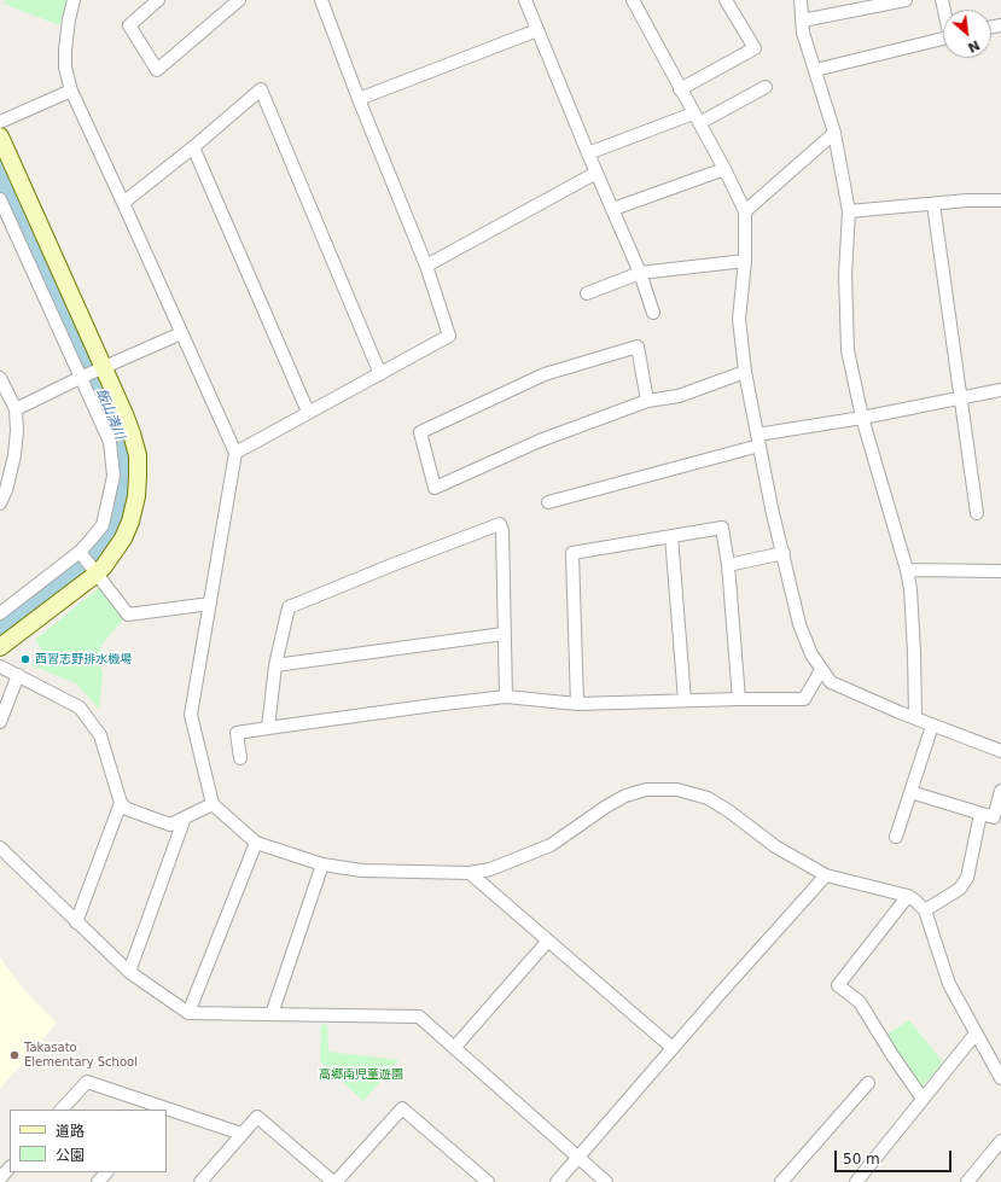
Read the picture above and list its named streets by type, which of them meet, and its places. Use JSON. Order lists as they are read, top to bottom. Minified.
{"water":["飯山満川"],"parks":["高郷南児童遊園"],"places":["西習志野排水機場","Takasato Elementary School"],"legend":["道路","公園"],"scale_bar":"50 m","north":"bottom right"}
